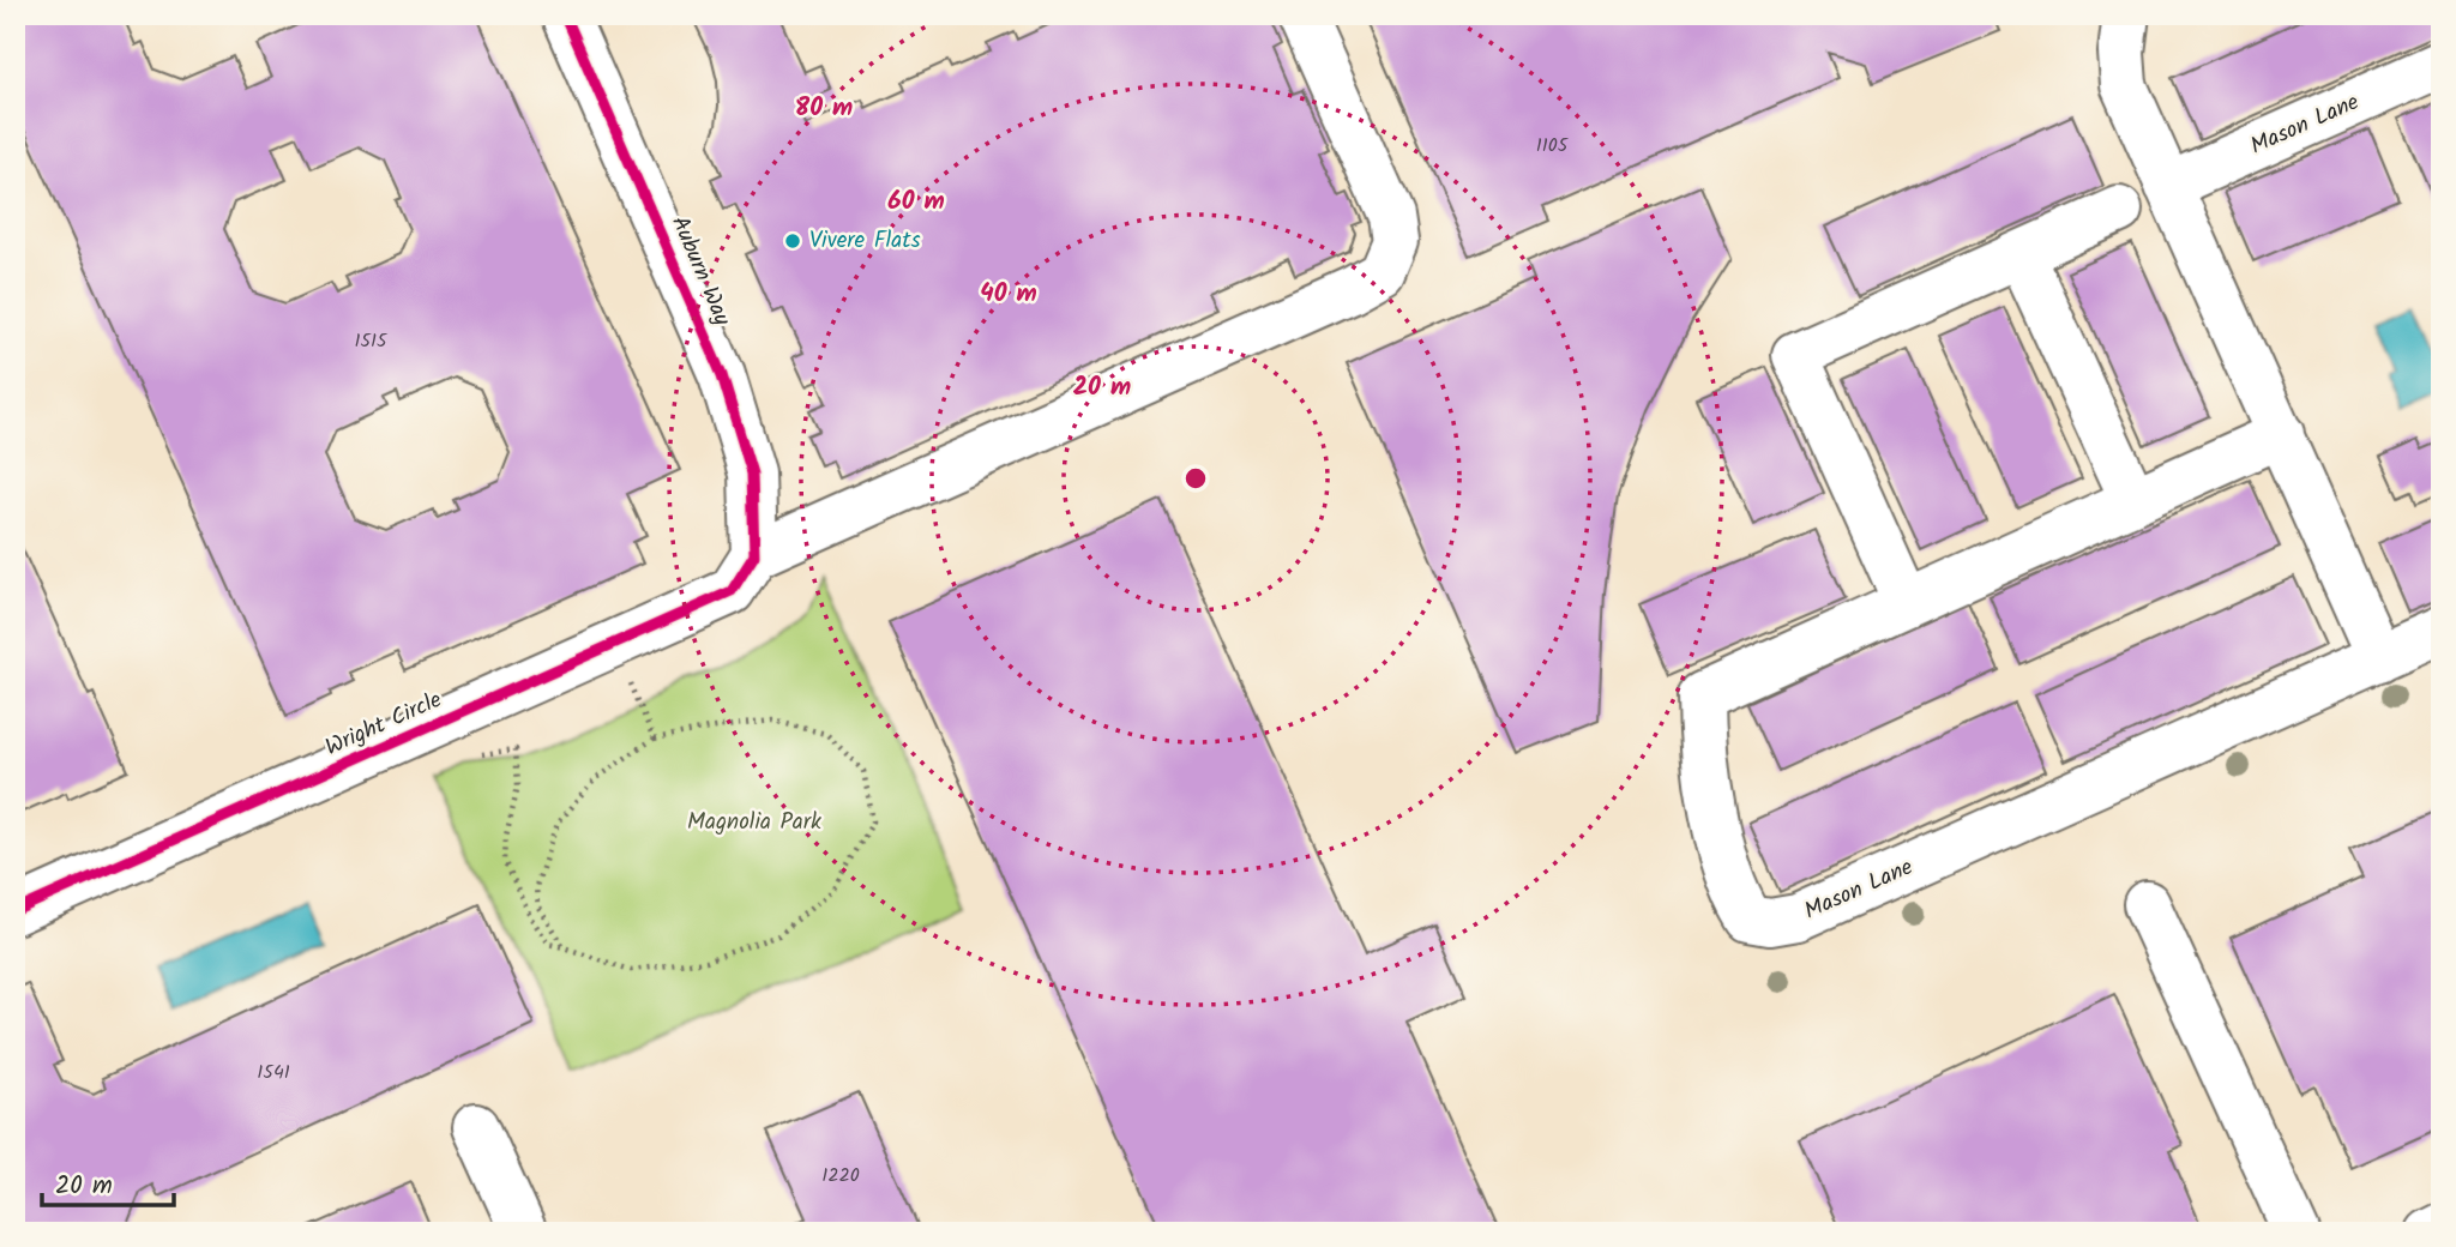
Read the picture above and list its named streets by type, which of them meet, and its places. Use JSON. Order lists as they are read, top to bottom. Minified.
{"streets":{"street":["Mason Lane","Auburn Way","Wright Circle"]},"crossings":[["Auburn Way","Wright Circle"]],"parks":["Magnolia Park"],"places":["Vivere Flats"],"house_numbers":["1105","1515","1541","1220"],"scale_bar":"20 m","rings":["80 m","60 m","40 m","20 m"]}
